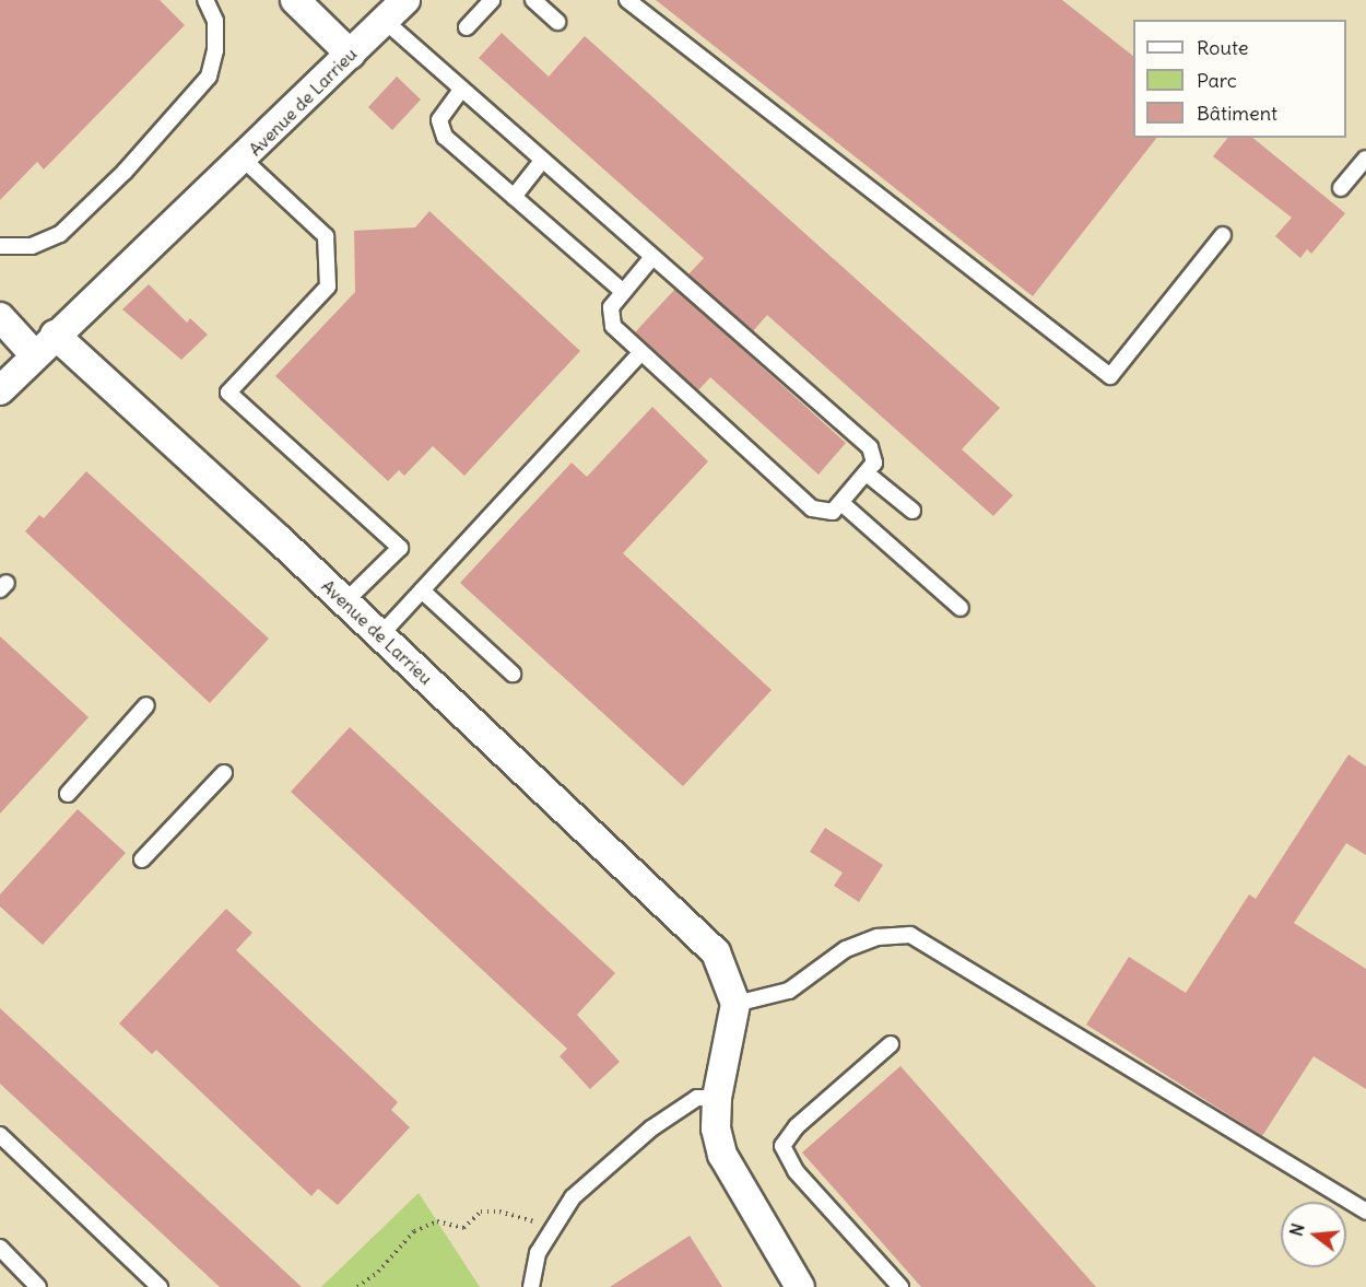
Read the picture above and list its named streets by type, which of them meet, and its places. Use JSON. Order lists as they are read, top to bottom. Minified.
{"streets":{"street":["Avenue de Larrieu"]},"legend":["Route","Parc","Bâtiment"],"north":"left"}
